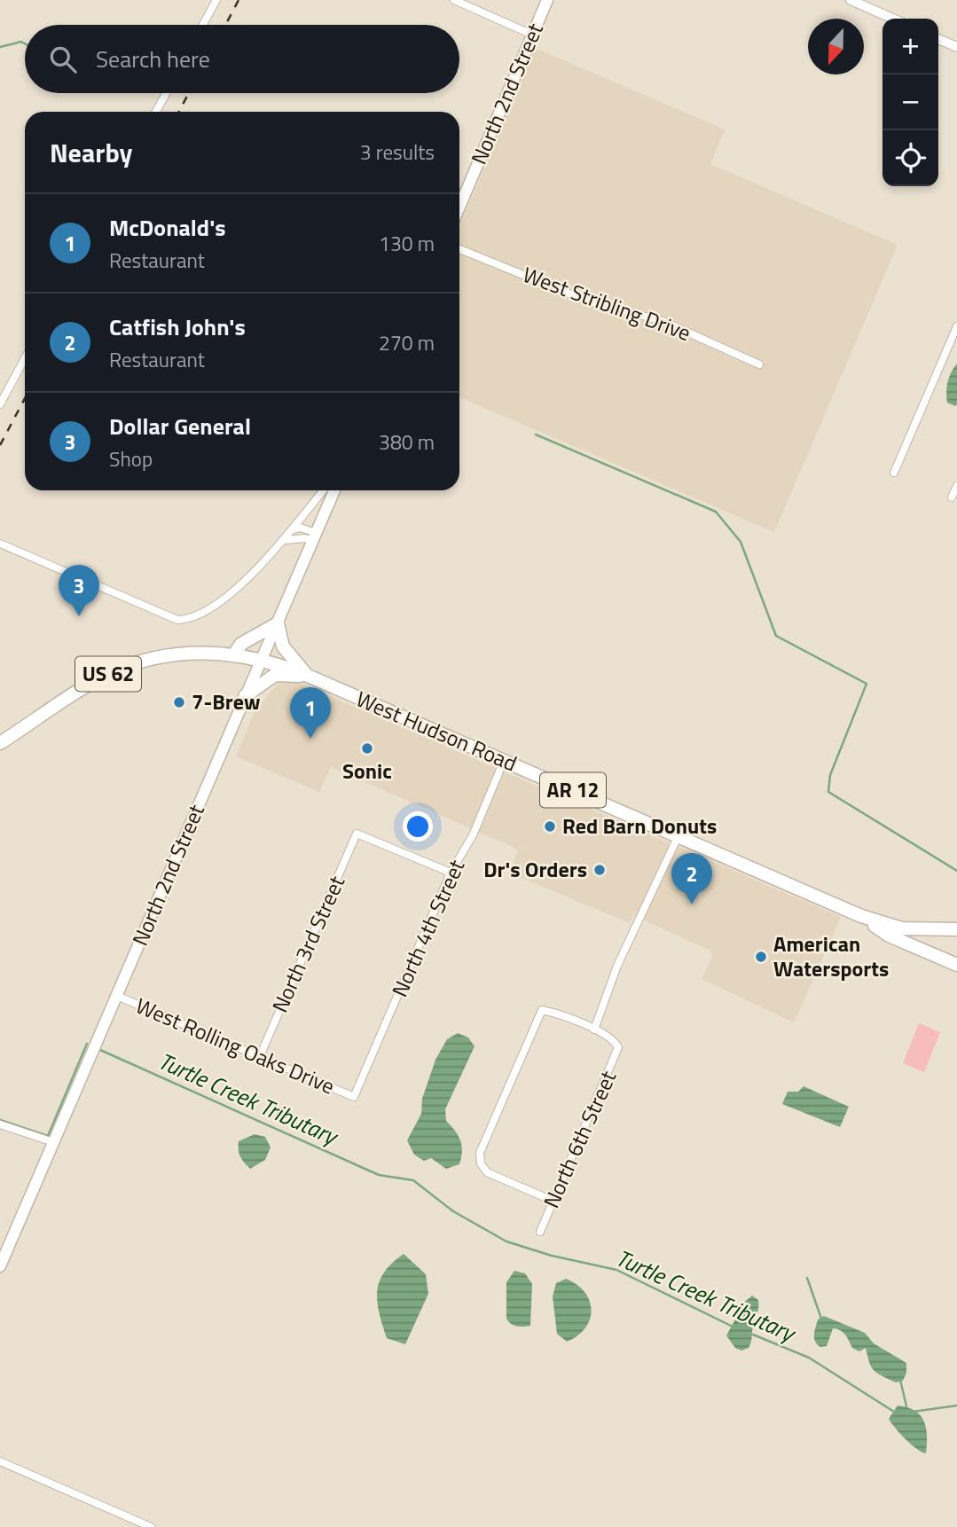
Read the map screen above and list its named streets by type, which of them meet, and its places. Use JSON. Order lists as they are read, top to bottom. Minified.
{"streets":{"highway":["US 62","West Hudson Road","AR 12"],"main road":["North 2nd Street"],"street":["West Stribling Drive","North 4th Street","North 3rd Street","West Rolling Oaks Drive","North 6th Street"]},"crossings":[["North 2nd Street","US 62"],["North 2nd Street","West Hudson Road"],["North 2nd Street","AR 12"],["North 2nd Street","West Rolling Oaks Drive"],["US 62","West Hudson Road"],["West Hudson Road","AR 12"],["West Hudson Road","North 4th Street"],["North 4th Street","North 3rd Street"],["North 4th Street","West Rolling Oaks Drive"],["North 3rd Street","West Rolling Oaks Drive"]],"water":["Turtle Creek Tributary"],"places":["7-Brew","Sonic","Red Barn Donuts","Dr's Orders","American Watersports"],"north":"bottom","page":{"map_buttons":["+","−"],"search":"Search here","heading":["Nearby","3 results"],"list":[{"mark":"1","name":"McDonald's","note":"Restaurant","value":"130 m"},{"mark":"2","name":"Catfish John's","note":"Restaurant","value":"270 m"},{"mark":"3","name":"Dollar General","note":"Shop","value":"380 m"}],"pins":["3","1","2"]}}
